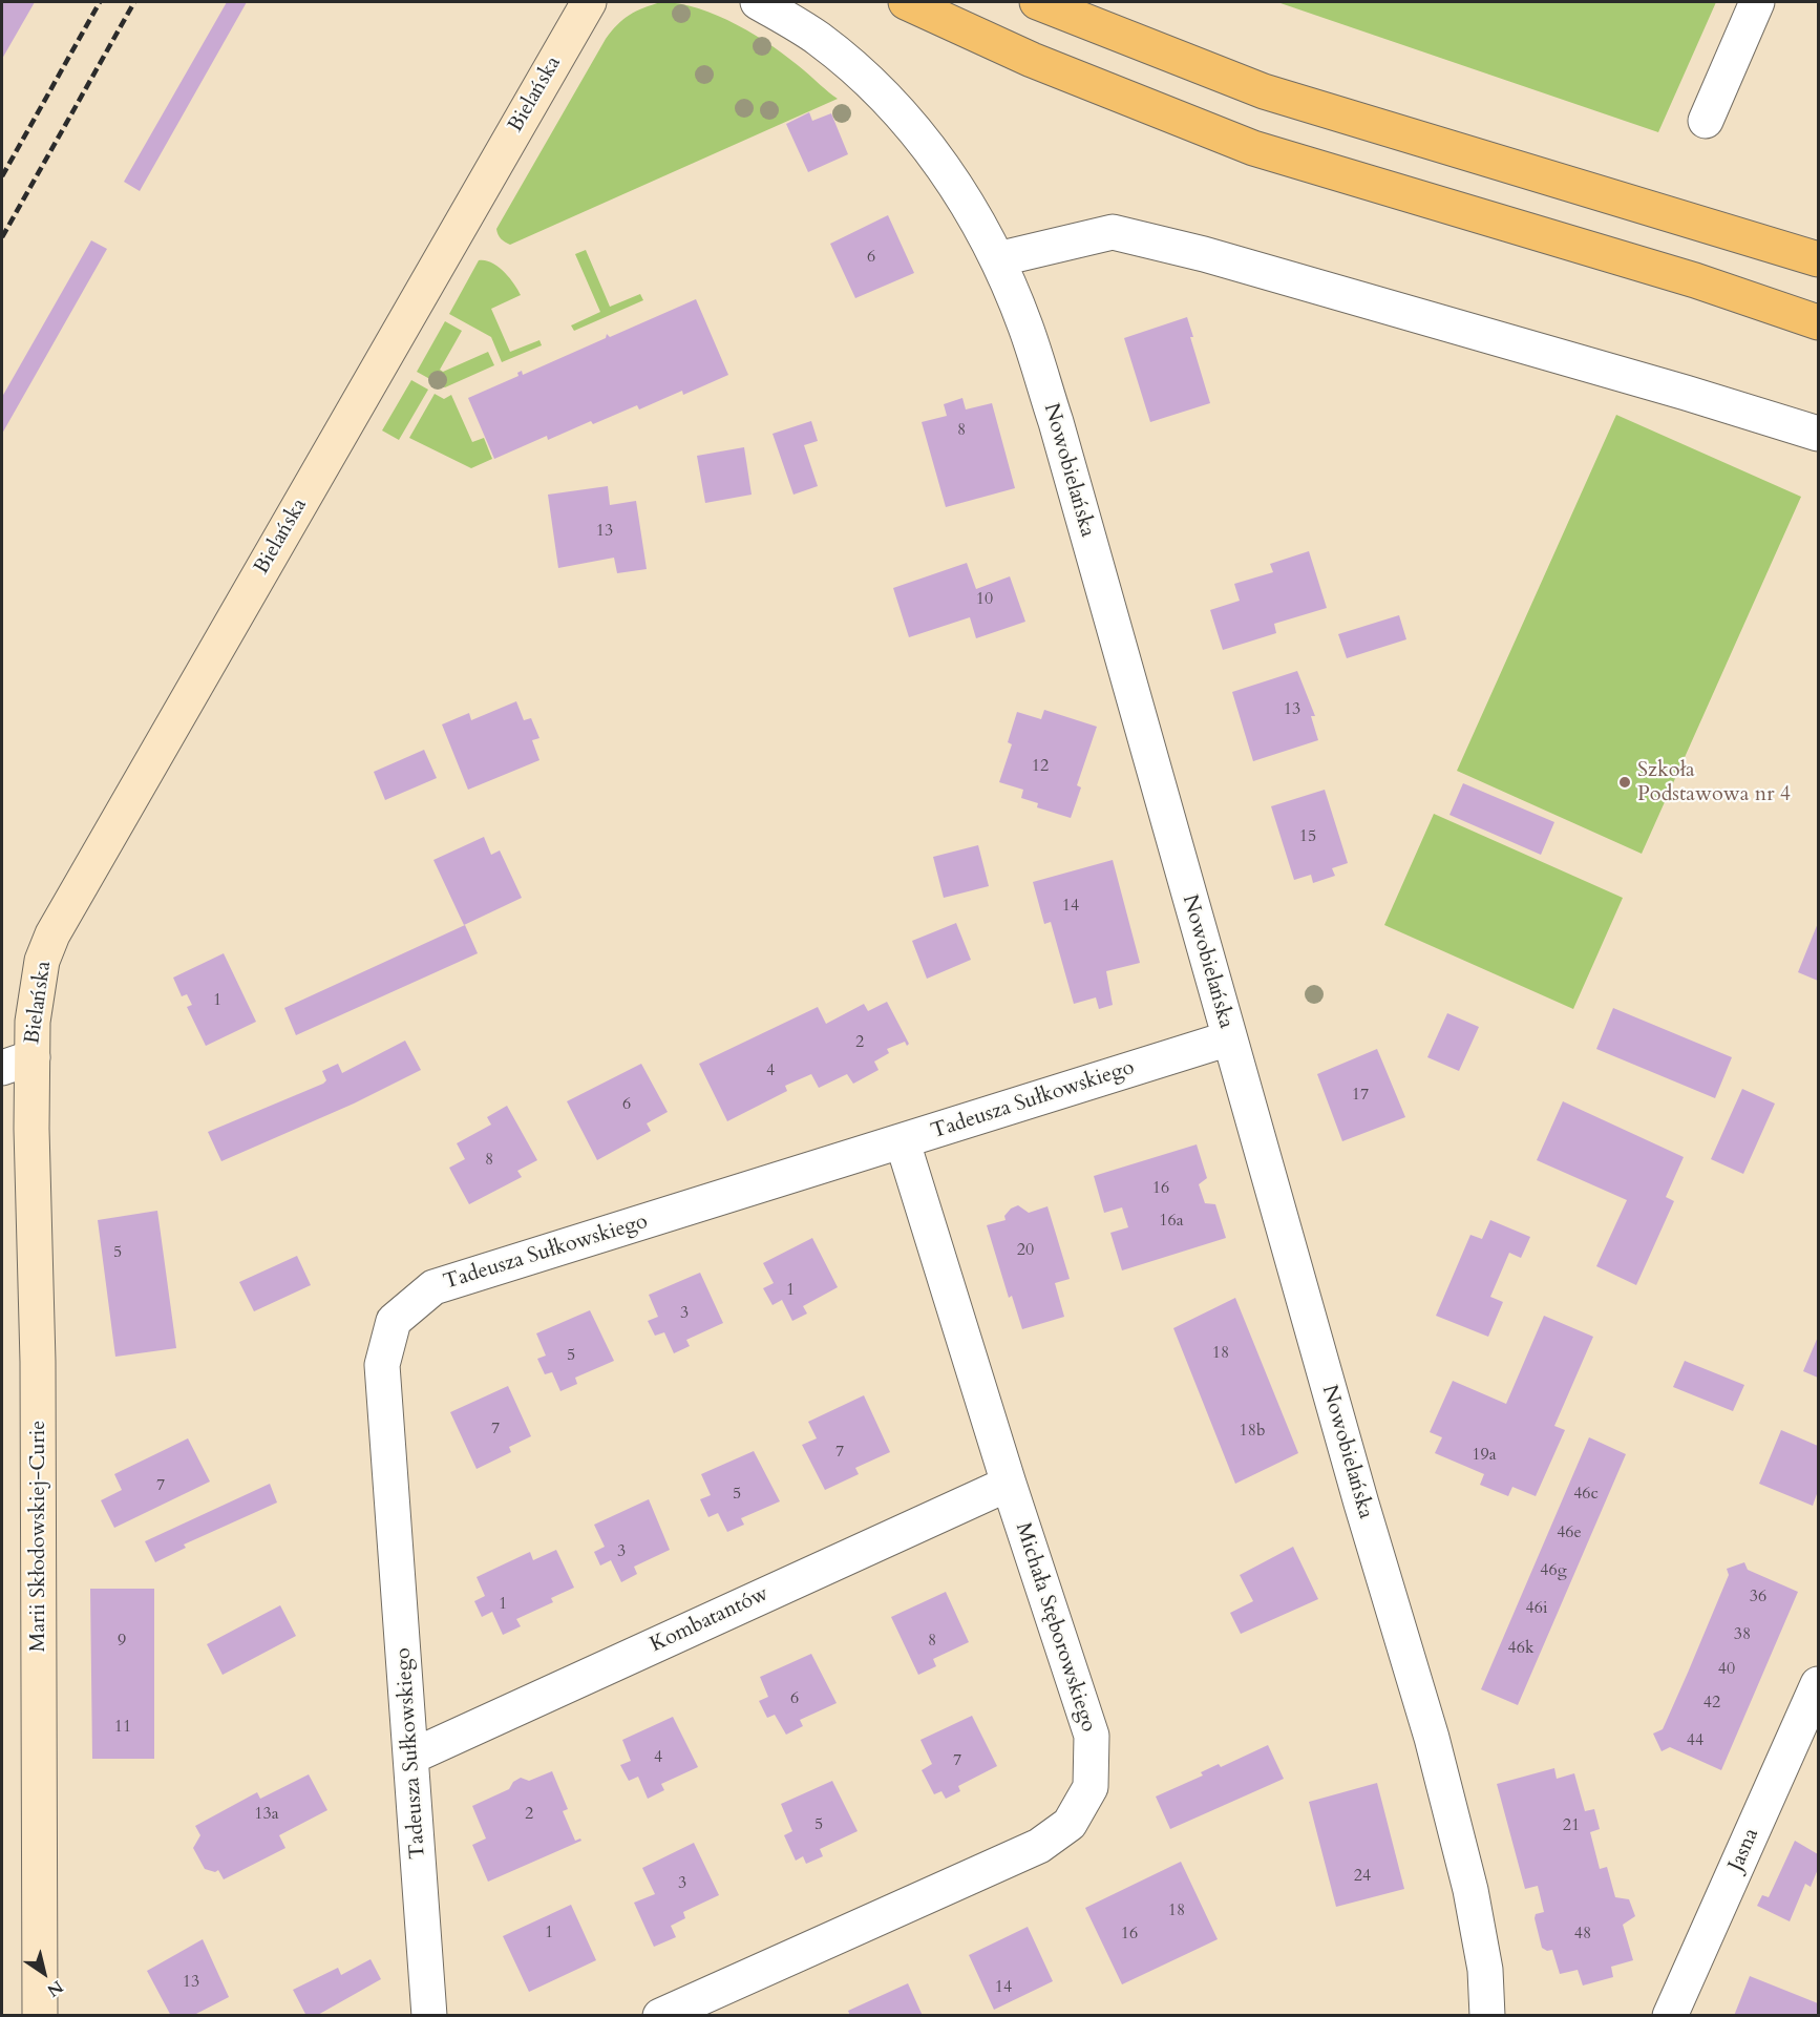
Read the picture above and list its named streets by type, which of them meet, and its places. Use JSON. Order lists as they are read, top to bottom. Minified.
{"streets":{"street":["Bielańska","Nowobielańska","Tadeusza Sułkowskiego","Marii Skłodowskiej-Curie","Kombatantów","Michała Stęborowskiego","Jasna"]},"crossings":[["Bielańska","Marii Skłodowskiej-Curie"],["Nowobielańska","Tadeusza Sułkowskiego"],["Tadeusza Sułkowskiego","Kombatantów"],["Tadeusza Sułkowskiego","Michała Stęborowskiego"],["Kombatantów","Michała Stęborowskiego"]],"places":["Szkoła Podstawowa nr 4"],"house_numbers":["6","8","13","10","13","12","15","14","1","2","4","17","6","8","16","16a","20","5","1","3","18","5","7","18b","7","19a","7","5","46c","46e","3","46g","36","1","46i","38","9","8","46k","40","6","42","11","44","4","7","13a","2","5","21","24","3","18","1","16","48","13","14"],"north":"bottom right"}
